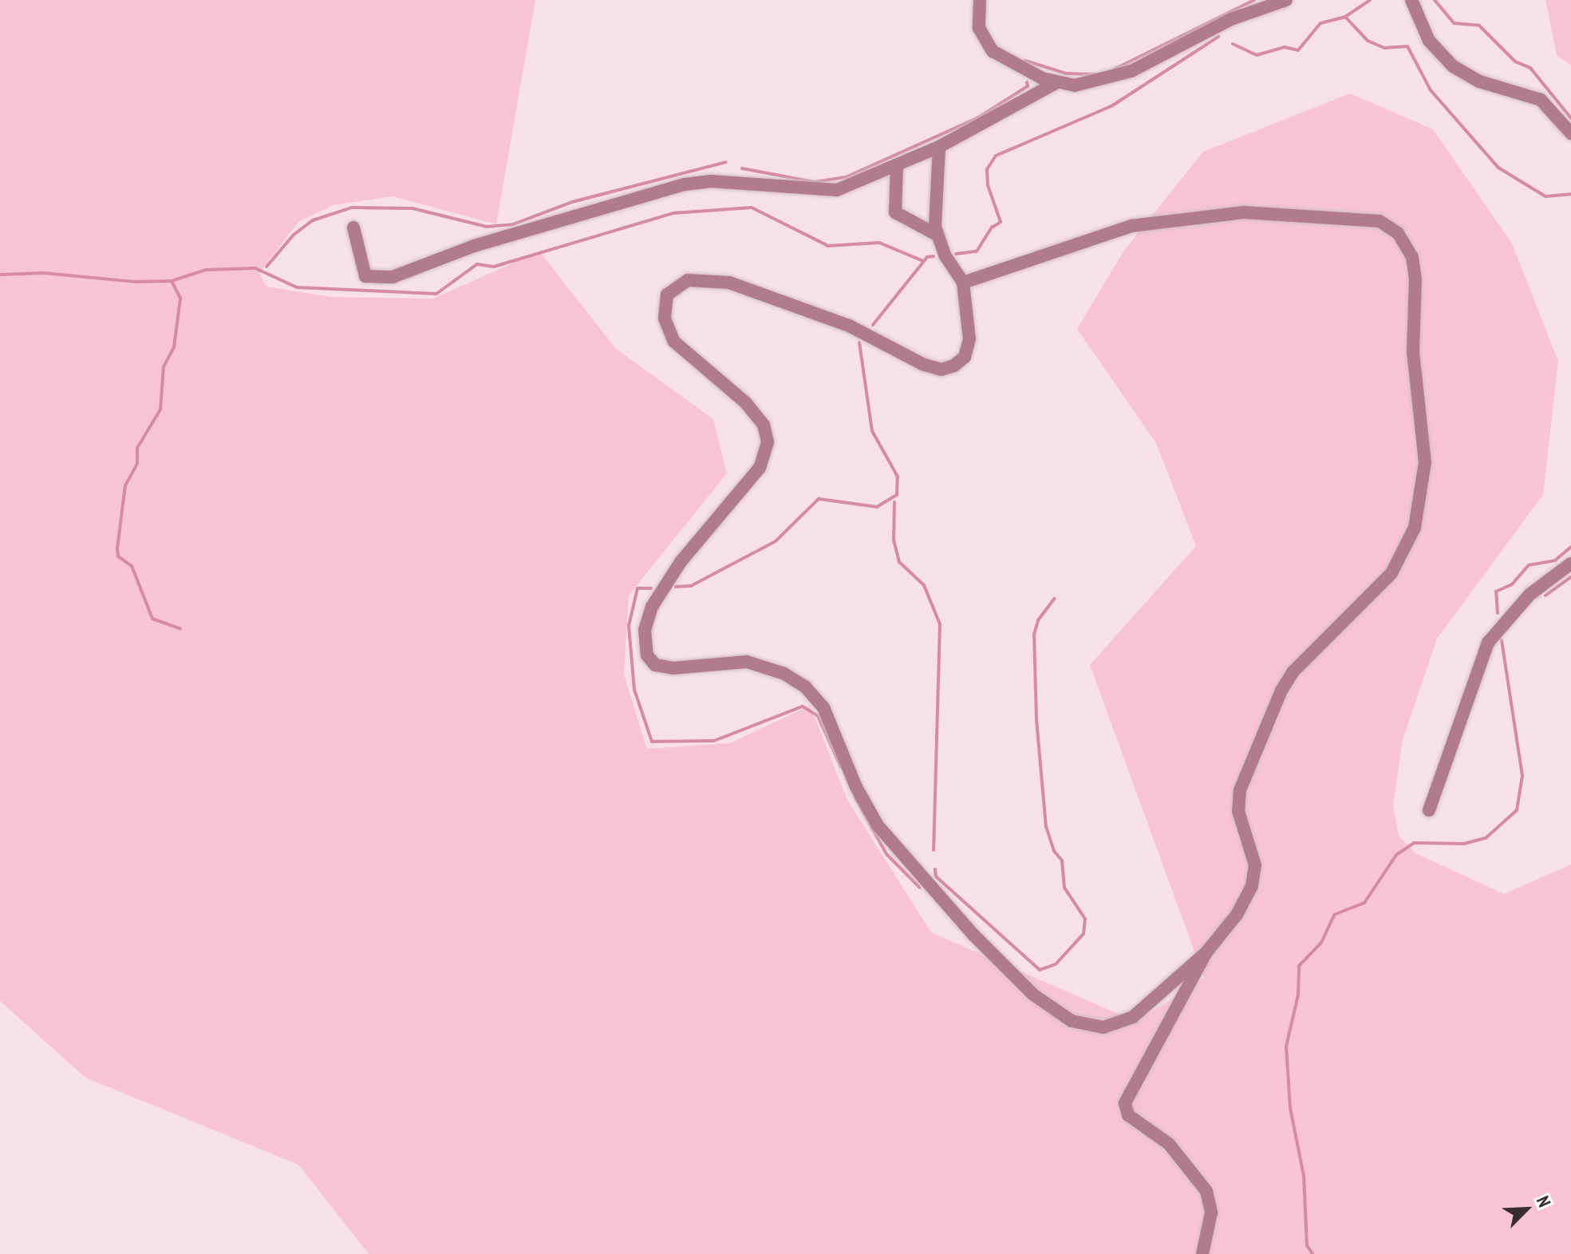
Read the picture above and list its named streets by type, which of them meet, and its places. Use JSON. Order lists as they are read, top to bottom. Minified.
{"north":"top right"}
